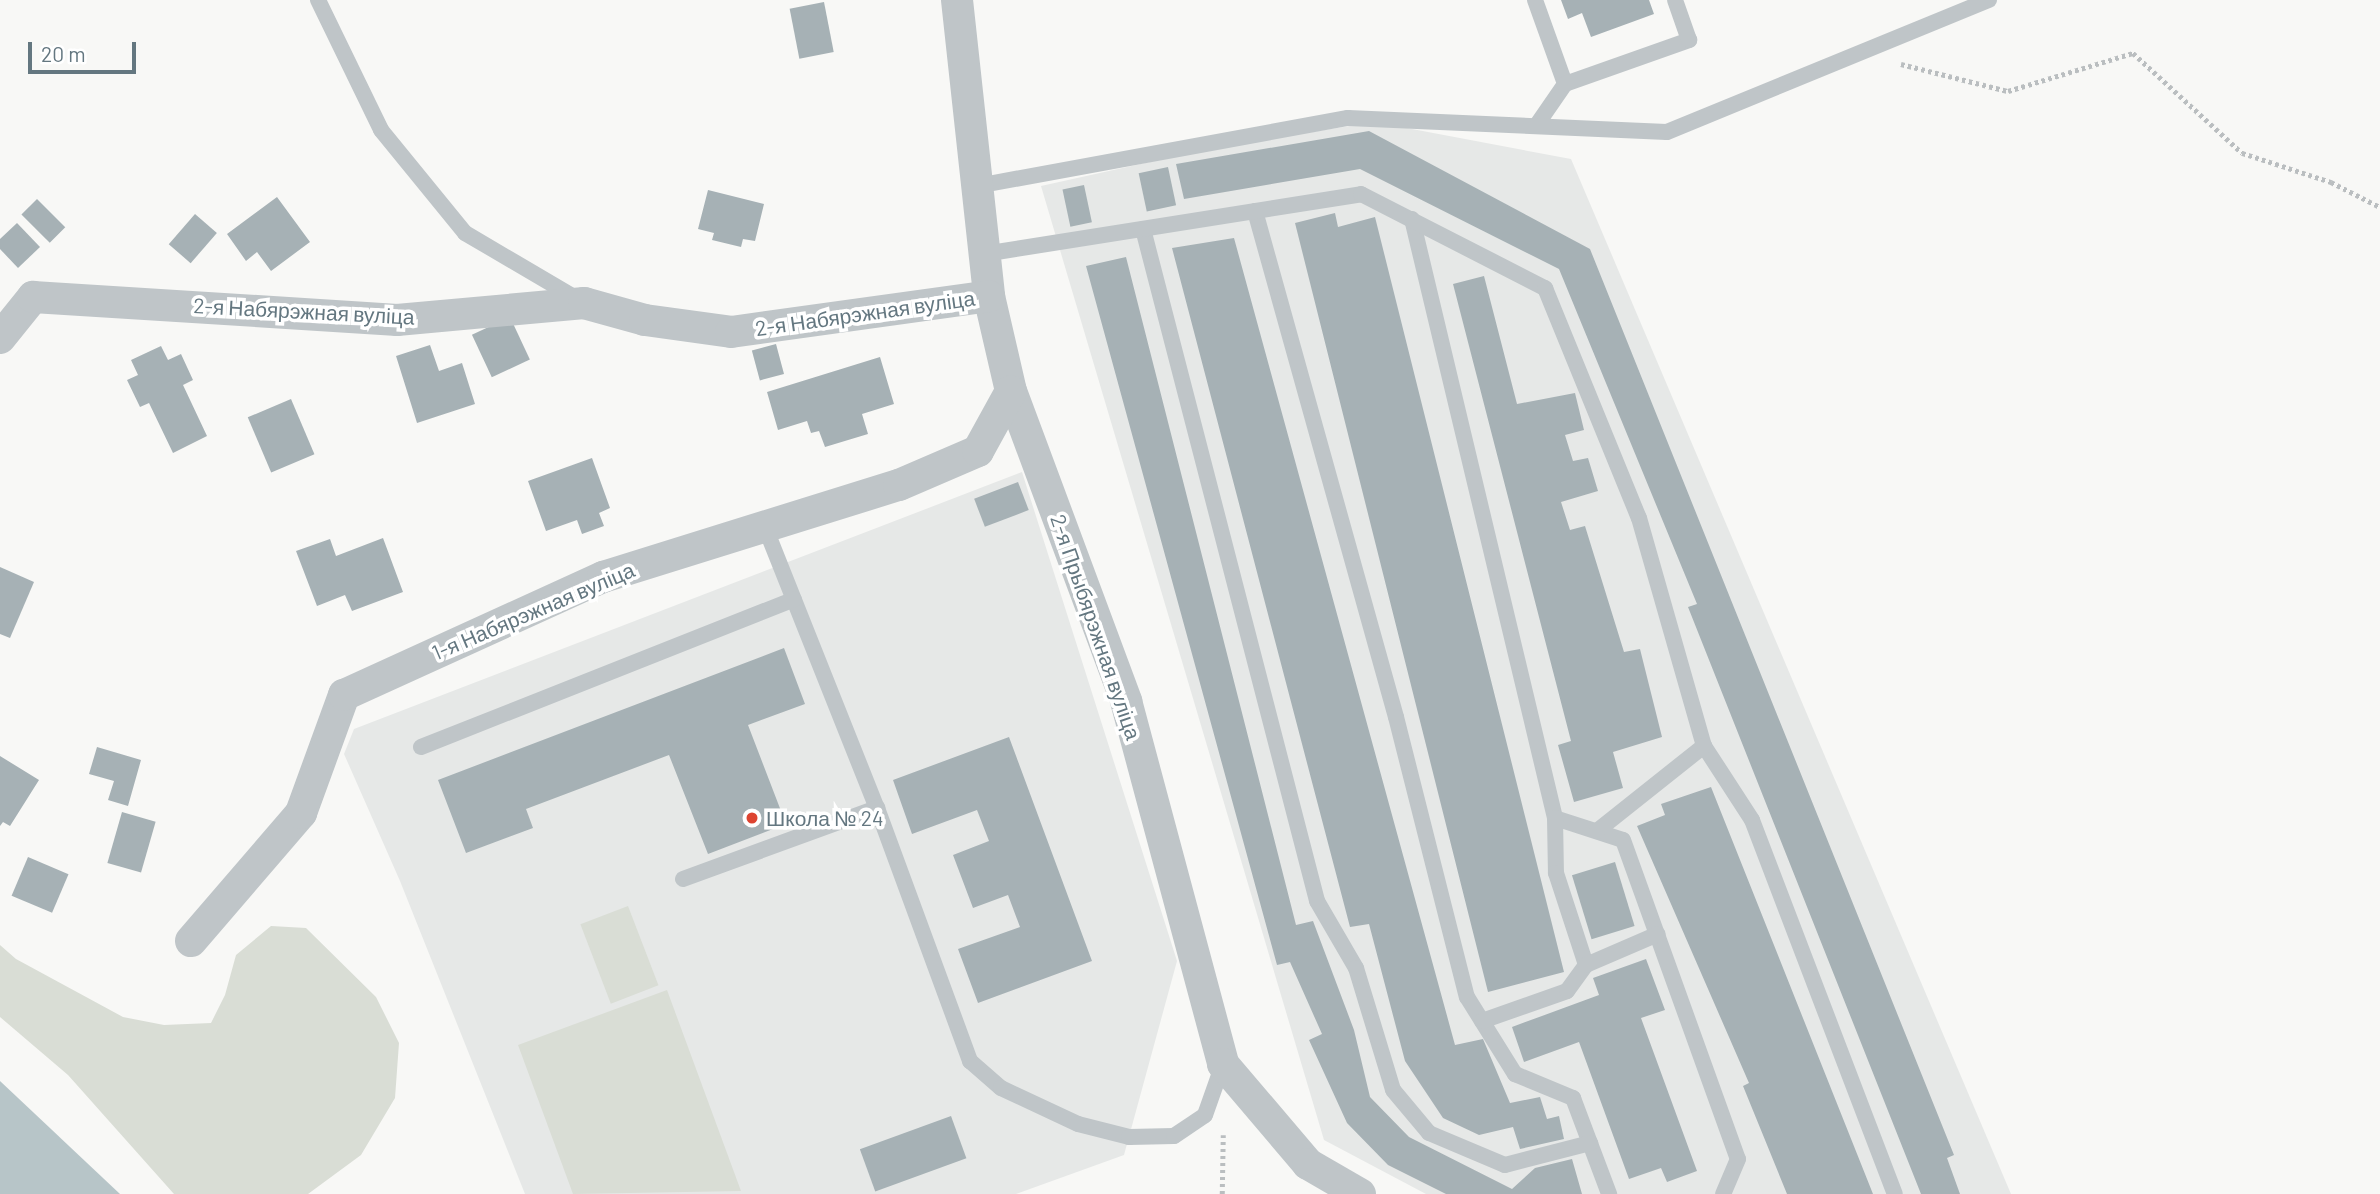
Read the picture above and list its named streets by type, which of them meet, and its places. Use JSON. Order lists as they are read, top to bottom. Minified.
{"streets":{"street":["2-я Набярэжная вуліца","1-я Набярэжная вуліца","2-я Прыбярэжная вуліца"]},"crossings":[["2-я Набярэжная вуліца","2-я Прыбярэжная вуліца"],["1-я Набярэжная вуліца","2-я Прыбярэжная вуліца"]],"places":["Школа № 24"],"scale_bar":"20 m"}
